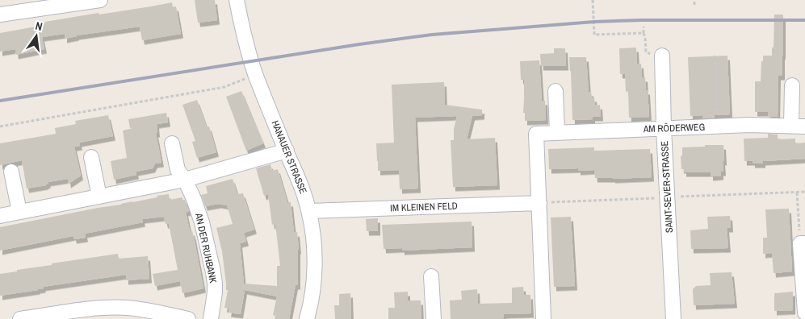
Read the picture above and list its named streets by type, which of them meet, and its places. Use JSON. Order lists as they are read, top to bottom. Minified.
{"streets":{"street":["AM RÖDERWEG","HANAUER STRASSE","SAINT-SEVER-STRASSE","IM KLEINEN FELD","AN DER RUHBANK"]},"crossings":[["AM RÖDERWEG","SAINT-SEVER-STRASSE"],["AM RÖDERWEG","IM KLEINEN FELD"],["HANAUER STRASSE","IM KLEINEN FELD"]],"north":"top"}
